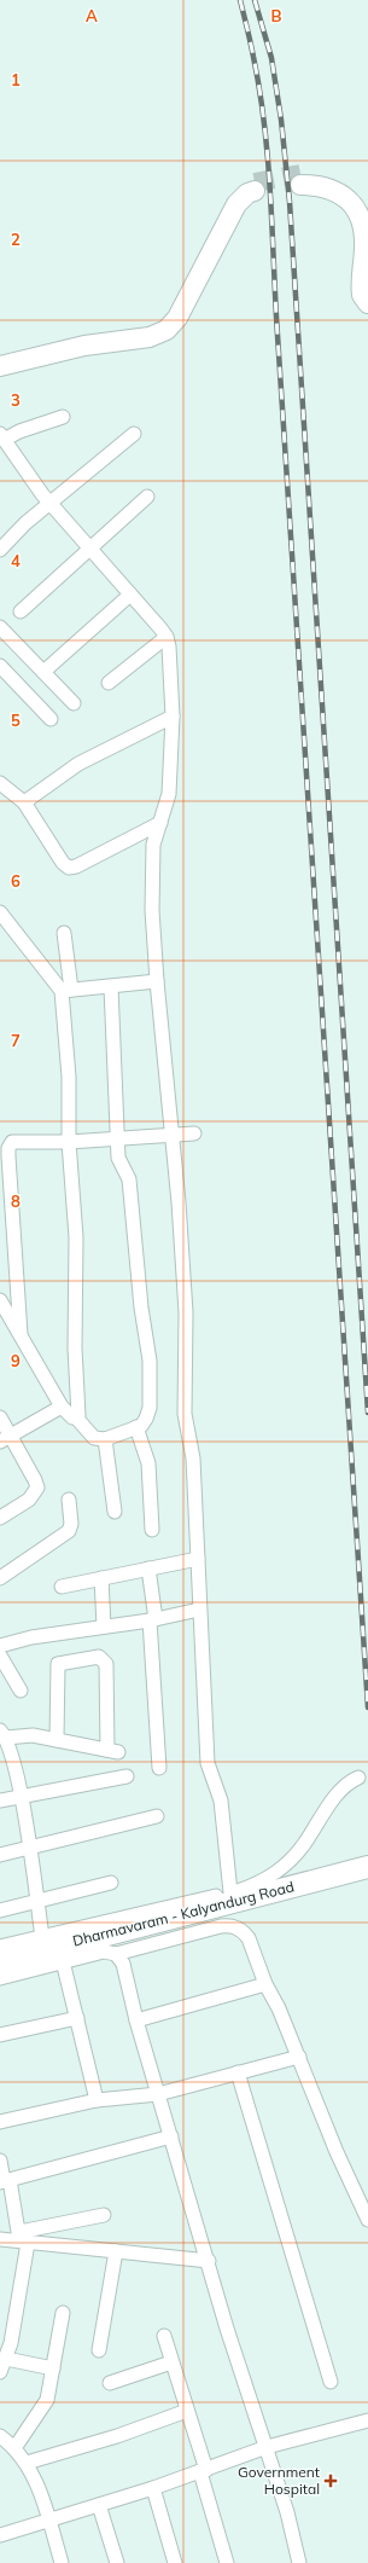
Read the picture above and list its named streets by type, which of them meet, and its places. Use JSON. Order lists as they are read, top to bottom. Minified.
{"streets":{"main road":["Dharmavaram - Kalyandurg Road"]},"places":{"health":["Government Hospital"]},"grid":{"columns":["A","B"],"rows":["1","2","3","4","5","6","7","8","9"]}}
